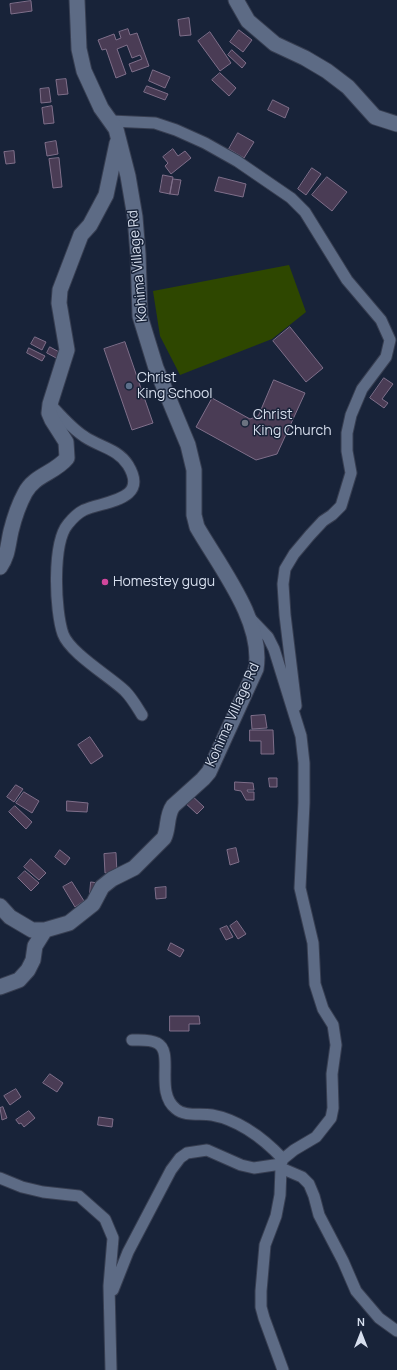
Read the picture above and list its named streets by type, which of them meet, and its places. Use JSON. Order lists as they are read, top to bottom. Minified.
{"streets":{"main road":["Kohima Village Rd"]},"places":["Christ King School","Christ King Church","Homestey gugu"],"north":"top"}
